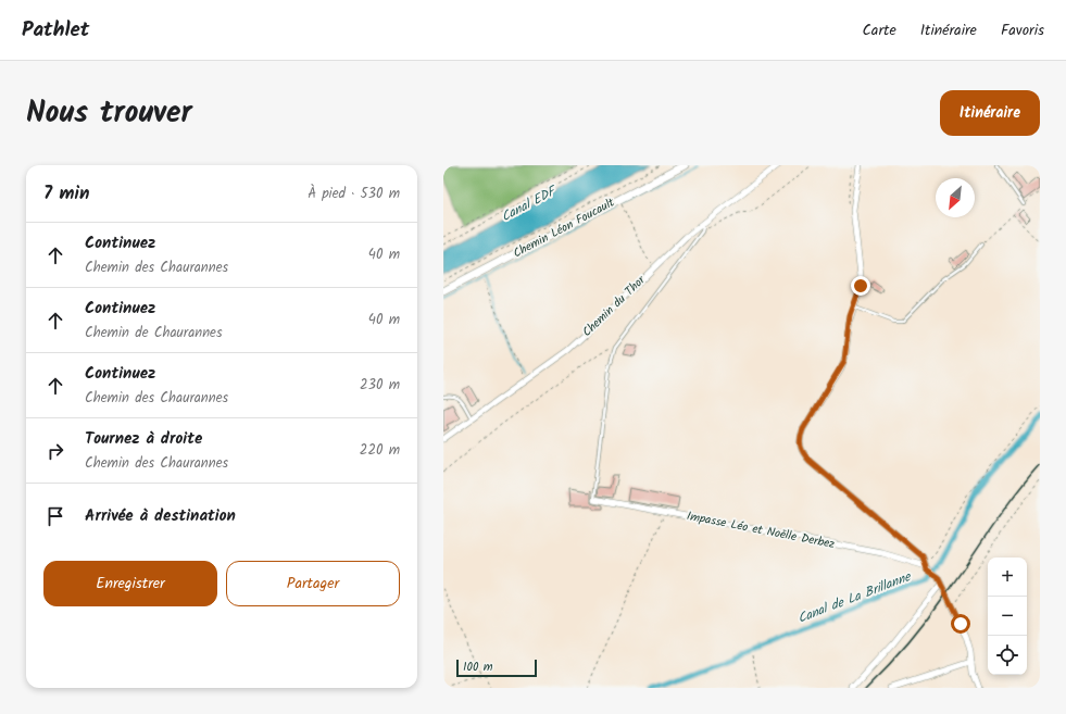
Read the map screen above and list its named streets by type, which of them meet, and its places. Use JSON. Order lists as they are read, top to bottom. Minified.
{"streets":{"main road":["Chemin Léon Foucault"],"street":["Chemin du Thor","Impasse Léo et Noëlle Derbez"]},"water":["Canal EDF","Canal de La Brillanne"],"scale_bar":"100 m","north":"bottom left","page":{"header":"Pathlet","nav":["Carte","Itinéraire","Favoris"],"title":"Nous trouver","buttons":["Itinéraire",["Enregistrer","Partager"]],"heading":["7 min","À pied · 530 m"],"list":[["Continuez","Chemin des Chaurannes","40 m"],["Continuez","Chemin de Chaurannes","40 m"],["Continuez","Chemin des Chaurannes","230 m"],["Tournez à droite","Chemin des Chaurannes","220 m"],"Arrivée à destination"],"map_buttons":["+","−"],"scale":"100 m"}}
